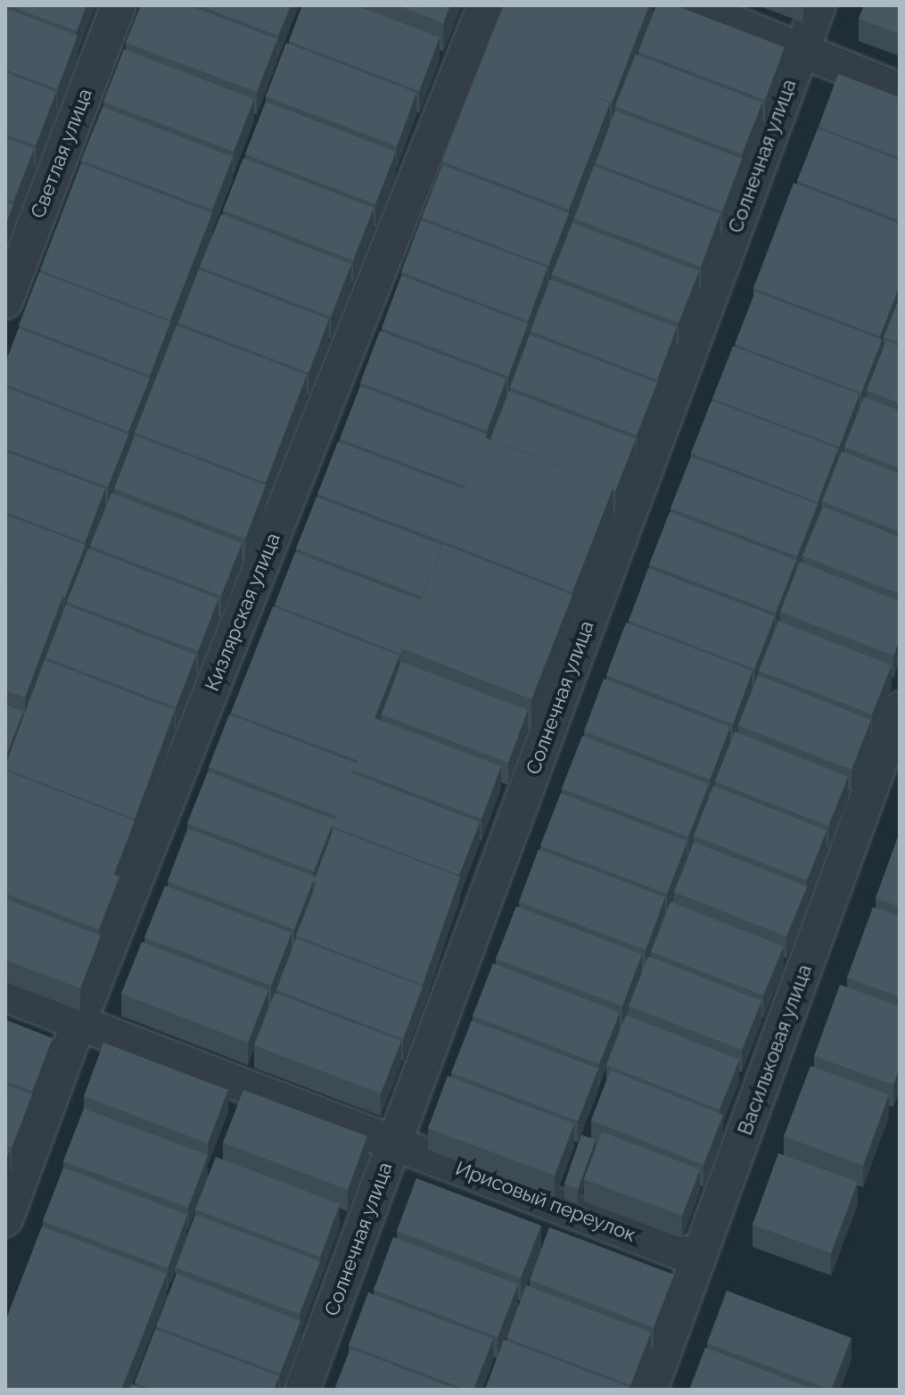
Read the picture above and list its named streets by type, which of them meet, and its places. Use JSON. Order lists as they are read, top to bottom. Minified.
{"streets":{"street":["Светлая улица","Солнечная улица","Кизлярская улица","Васильковая улица","Ирисовый переулок"]},"crossings":[["Солнечная улица","Ирисовый переулок"],["Кизлярская улица","Ирисовый переулок"],["Васильковая улица","Ирисовый переулок"]]}
